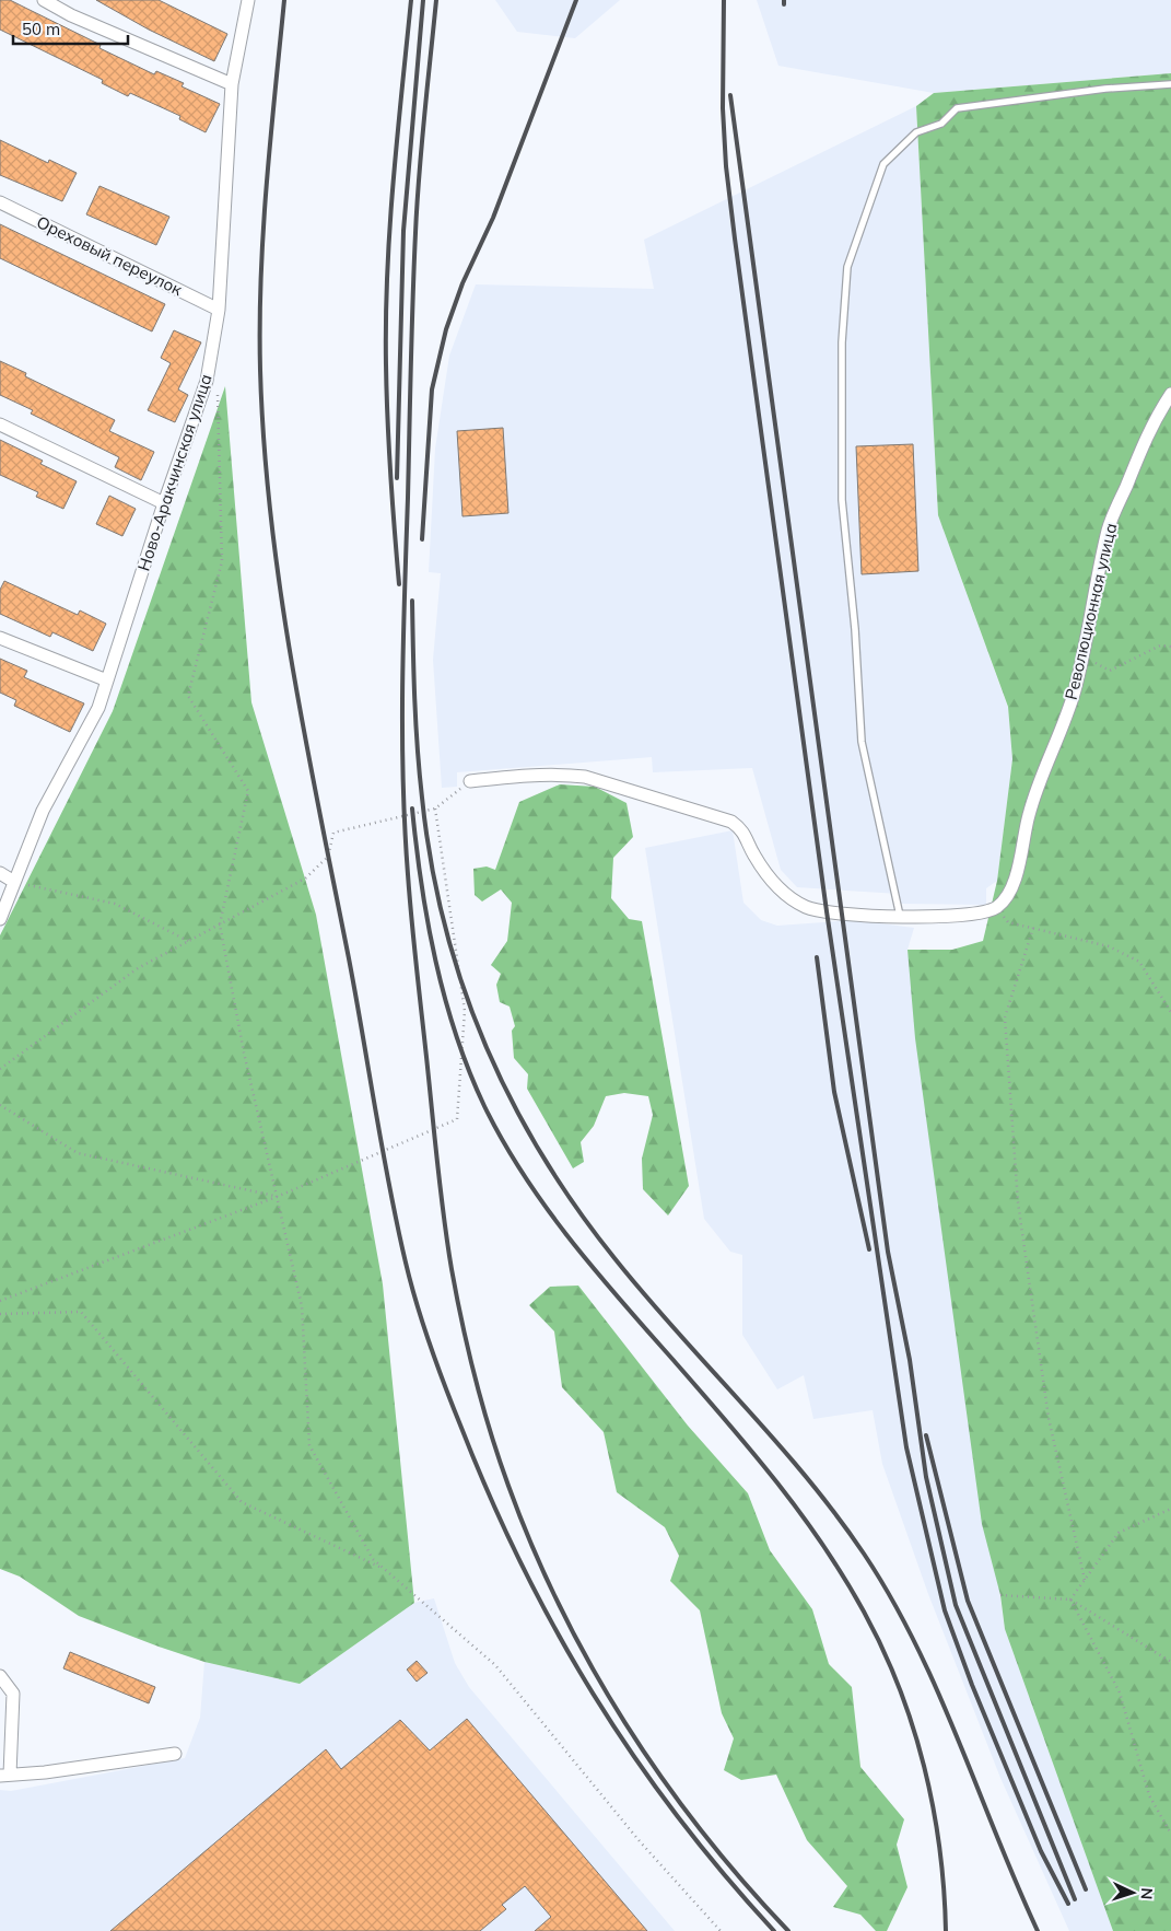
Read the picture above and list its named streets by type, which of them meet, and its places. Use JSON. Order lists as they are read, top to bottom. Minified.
{"streets":{"street":["Ореховый переулок","Ново-Аракчинская улица","Революционная улица"]},"crossings":[["Ореховый переулок","Ново-Аракчинская улица"]],"scale_bar":"50 m","north":"right"}
